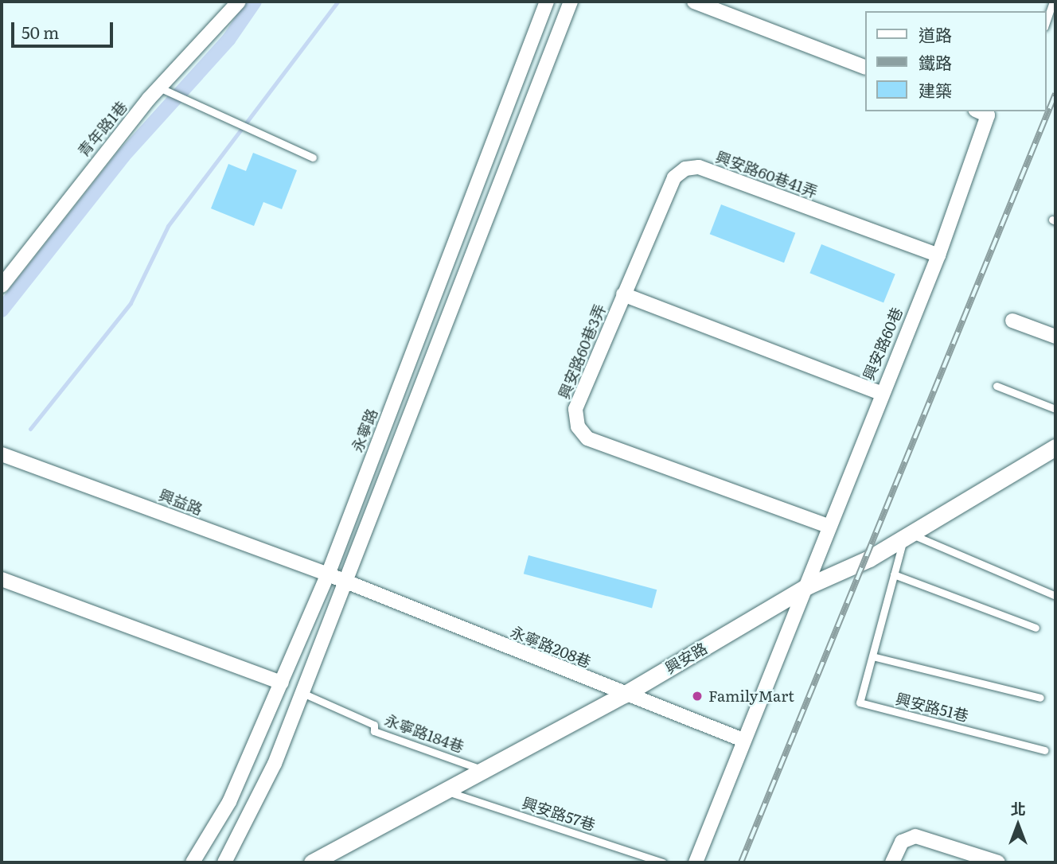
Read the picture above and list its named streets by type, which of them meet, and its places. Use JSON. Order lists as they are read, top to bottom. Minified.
{"streets":{"street":["青年路1巷","興安路60巷41弄","興安路60巷","興安路60巷3弄","永寧路","興益路","永寧路208巷","興安路"],"lane":["興安路51巷","永寧路184巷","興安路57巷"]},"crossings":[["興安路60巷41弄","興安路60巷"],["興安路60巷41弄","興安路60巷3弄"],["興安路60巷","興安路60巷3弄"],["興安路60巷","永寧路208巷"],["興安路60巷","興安路"],["永寧路","興益路"],["興益路","永寧路208巷"],["永寧路208巷","興安路"],["興安路","興安路51巷"],["興安路","永寧路184巷"],["興安路","興安路57巷"]],"places":["FamilyMart"],"legend":["道路","鐵路","建築"],"scale_bar":"50 m","north":"top"}
